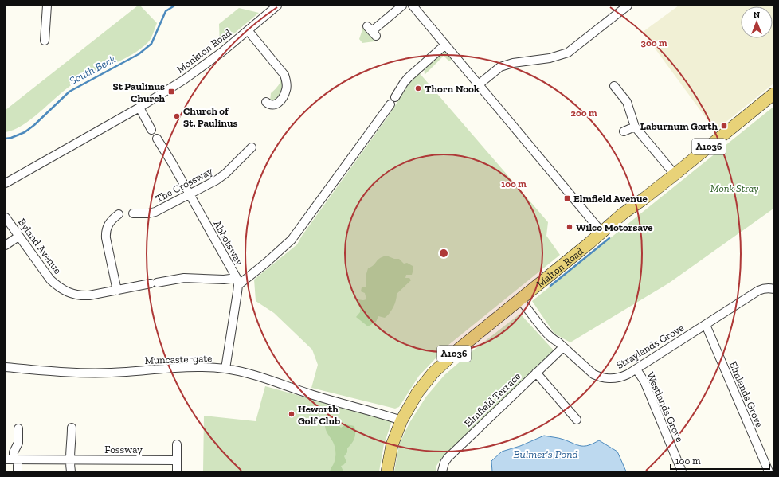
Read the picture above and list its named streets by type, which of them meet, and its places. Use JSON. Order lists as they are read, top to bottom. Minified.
{"streets":{"main road":["A1036","Malton Road"],"street":["Monkton Road","The Crossway","Abbotsway","Byland Avenue","Straylands Grove","Muncastergate","Elmlands Grove","Elmfield Terrace","Westlands Grove","Fossway"]},"crossings":[["The Crossway","Abbotsway"],["Abbotsway","Byland Avenue"],["Malton Road","Straylands Grove"],["Malton Road","Muncastergate"],["Straylands Grove","Elmlands Grove"],["Straylands Grove","Elmfield Terrace"],["Straylands Grove","Westlands Grove"]],"water":["South Beck","Bulmer's Pond"],"parks":["Monk Stray"],"places":{"other":["Thorn Nook","Church of St. Paulinus","Wilco Motorsave","Heworth Golf Club"],"transit":["St Paulinus Church","Laburnum Garth","Elmfield Avenue"]},"scale_bar":"100 m","north":"top","rings":["300 m","200 m","100 m"]}
